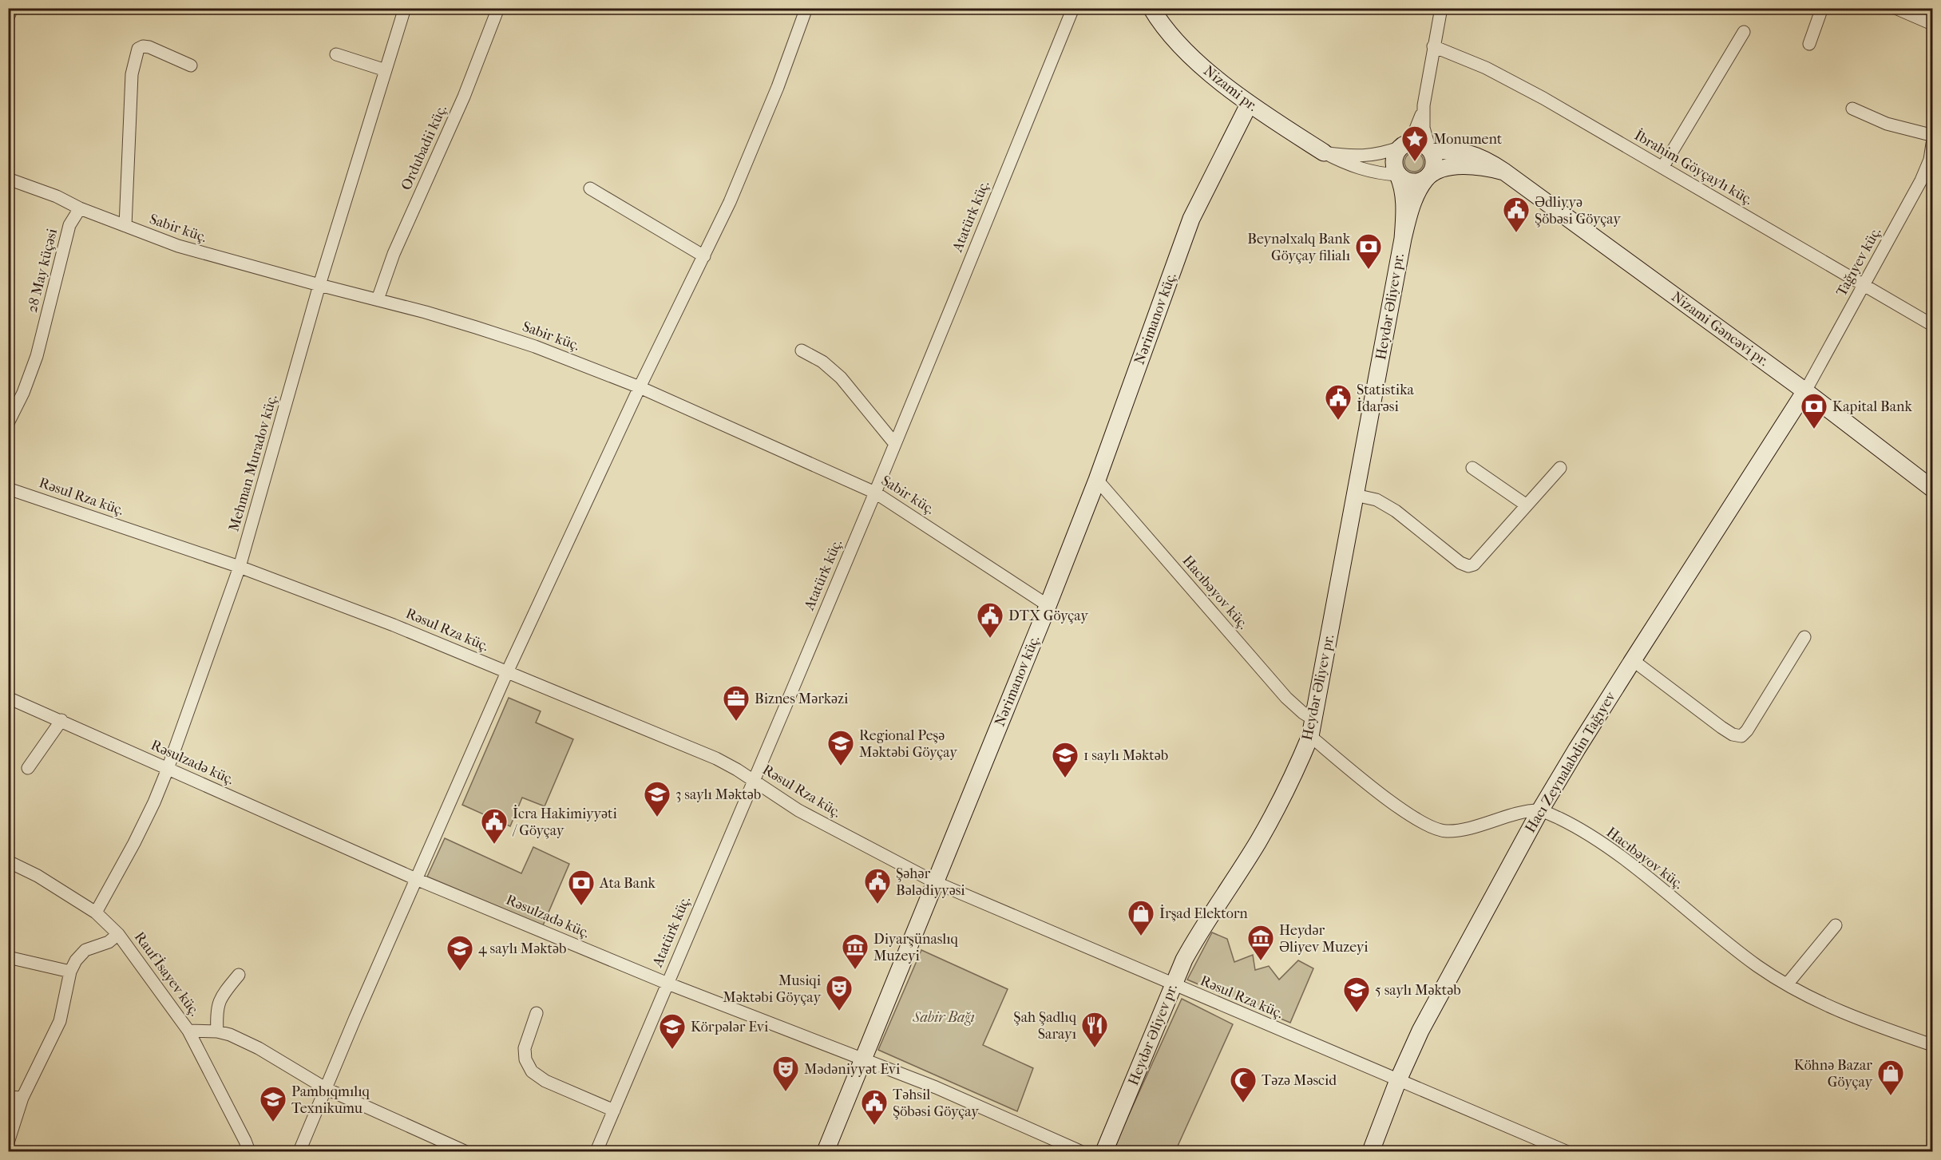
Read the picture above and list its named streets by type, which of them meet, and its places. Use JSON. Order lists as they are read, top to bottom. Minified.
{"streets":{"street":["Nizami pr.","Ordubadii küç.","İbrahim Göyçaylı küç.","Atatürk küç.","Sabir küç.","Tağıyev küç.","28 May küçəsi","Heydər Əliyev pr.","Nərimanov küç.","Nizami Gəncəvi pr.","Mehman Muradov küç.","Rəsul Rza küç.","Hacıbəyov küç.","Rəsulzadə küç.","Hacı Zeynalabdin Tağıyev","Rauf İsayev küç."]},"crossings":[["Nizami pr.","Nərimanov küç."],["Ordubadii küç.","Sabir küç."],["İbrahim Göyçaylı küç.","Tağıyev küç."],["Atatürk küç.","Sabir küç."],["Atatürk küç.","Rəsul Rza küç."],["Atatürk küç.","Rəsulzadə küç."],["Sabir küç.","28 May küçəsi"],["Sabir küç.","Nərimanov küç."],["Sabir küç.","Mehman Muradov küç."],["Tağıyev küç.","Nizami Gəncəvi pr."],["Tağıyev küç.","Hacı Zeynalabdin Tağıyev"],["Heydər Əliyev pr.","Rəsul Rza küç."],["Heydər Əliyev pr.","Hacıbəyov küç."],["Nərimanov küç.","Rəsul Rza küç."],["Nərimanov küç.","Hacıbəyov küç."],["Nərimanov küç.","Rəsulzadə küç."],["Nizami Gəncəvi pr.","Hacı Zeynalabdin Tağıyev"],["Mehman Muradov küç.","Rəsul Rza küç."],["Mehman Muradov küç.","Rəsulzadə küç."],["Mehman Muradov küç.","Rauf İsayev küç."],["Rəsul Rza küç.","Hacı Zeynalabdin Tağıyev"],["Hacıbəyov küç.","Hacı Zeynalabdin Tağıyev"]],"parks":["Sabir Bağı"],"places":{"place":["Monument"],"public building":["Ədliyyə Şöbəsi Göyçay","Statistika İdarəsi","DTX Göyçay","İcra Hakimiyyəti / Göyçay","Şəhər Bələdiyyəsi","Təhsil Şöbəsi Göyçay"],"bank":["Beynəlxalq Bank Göyçay filialı","Kapital Bank","Ata Bank"],"office":["Biznes Mərkəzi"],"school or university":["Regional Peşə Məktəbi Göyçay","1 saylı Məktəb","3 saylı Məktəb","4 saylı Məktəb","5 saylı Məktəb","Körpələr Evi","Pambıqmılıq Texnikumu"],"shop":["İrşad Elektorn","Köhnə Bazar Göyçay"],"museum":["Heydər Əliyev Muzeyi","Diyarşünaslıq Muzeyi"],"theatre":["Musiqi Məktəbi Göyçay","Mədəniyyət Evi"],"restaurant":["Şah Şadlıq Sarayı"],"mosque":["Təzə Məscid"]}}
